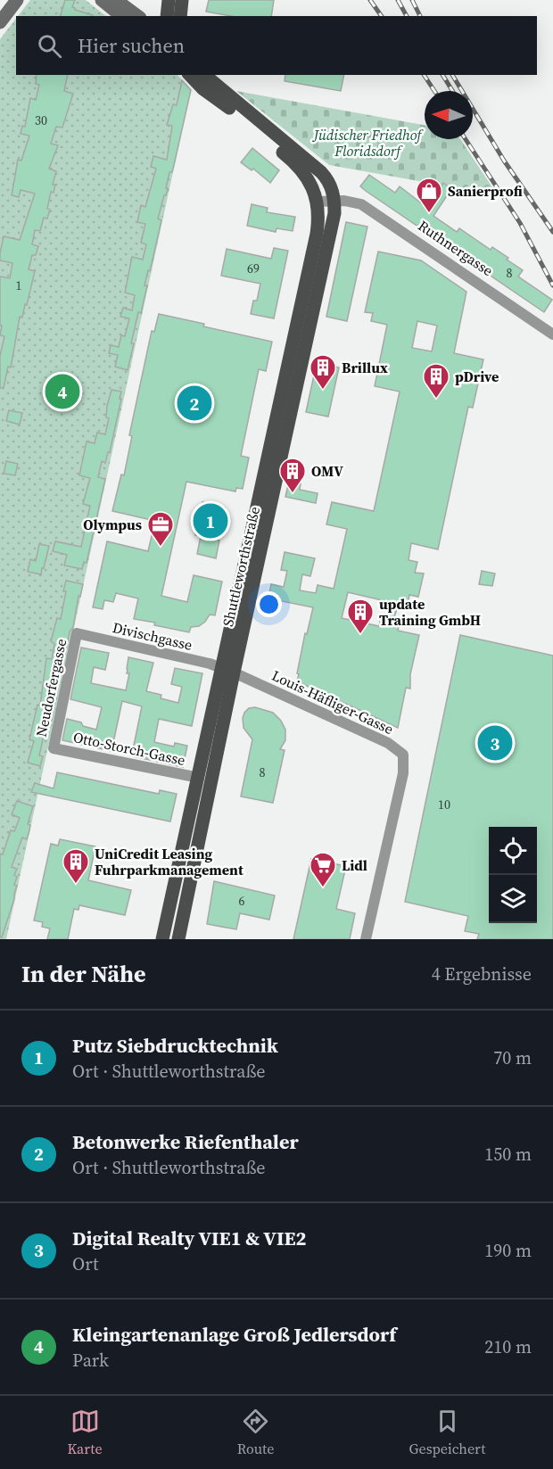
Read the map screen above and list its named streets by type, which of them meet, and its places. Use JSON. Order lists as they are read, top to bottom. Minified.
{"streets":{"main road":["Shuttleworthstraße"],"street":["Ruthnergasse","Divischgasse","Neudorfergasse","Louis-Häfliger-Gasse","Otto-Storch-Gasse"]},"crossings":[["Ruthnergasse","Shuttleworthstraße"],["Shuttleworthstraße","Divischgasse"],["Shuttleworthstraße","Louis-Häfliger-Gasse"],["Shuttleworthstraße","Otto-Storch-Gasse"],["Divischgasse","Neudorfergasse"],["Divischgasse","Louis-Häfliger-Gasse"],["Neudorfergasse","Otto-Storch-Gasse"]],"parks":["Jüdischer Friedhof Floridsdorf"],"places":{"shop":["Sanierprofi"],"building":["Brillux","pDrive","OMV","update Training GmbH","UniCredit Leasing Fuhrparkmanagement"],"office":["Olympus"],"supermarket":["Lidl"]},"house_numbers":["30","69","8","1","8","10","6"],"north":"left","page":{"search":"Hier suchen","pins":["4","2","1","3"],"heading":["In der Nähe","4 Ergebnisse"],"list":[{"mark":"1","name":"Putz Siebdrucktechnik","note":"Ort · Shuttleworthstraße","value":"70 m"},{"mark":"2","name":"Betonwerke Riefenthaler","note":"Ort · Shuttleworthstraße","value":"150 m"},{"mark":"3","name":"Digital Realty VIE1 & VIE2","note":"Ort","value":"190 m"},{"mark":"4","name":"Kleingartenanlage Groß Jedlersdorf","note":"Park","value":"210 m"}],"nav":["Karte","Route","Gespeichert"]}}
